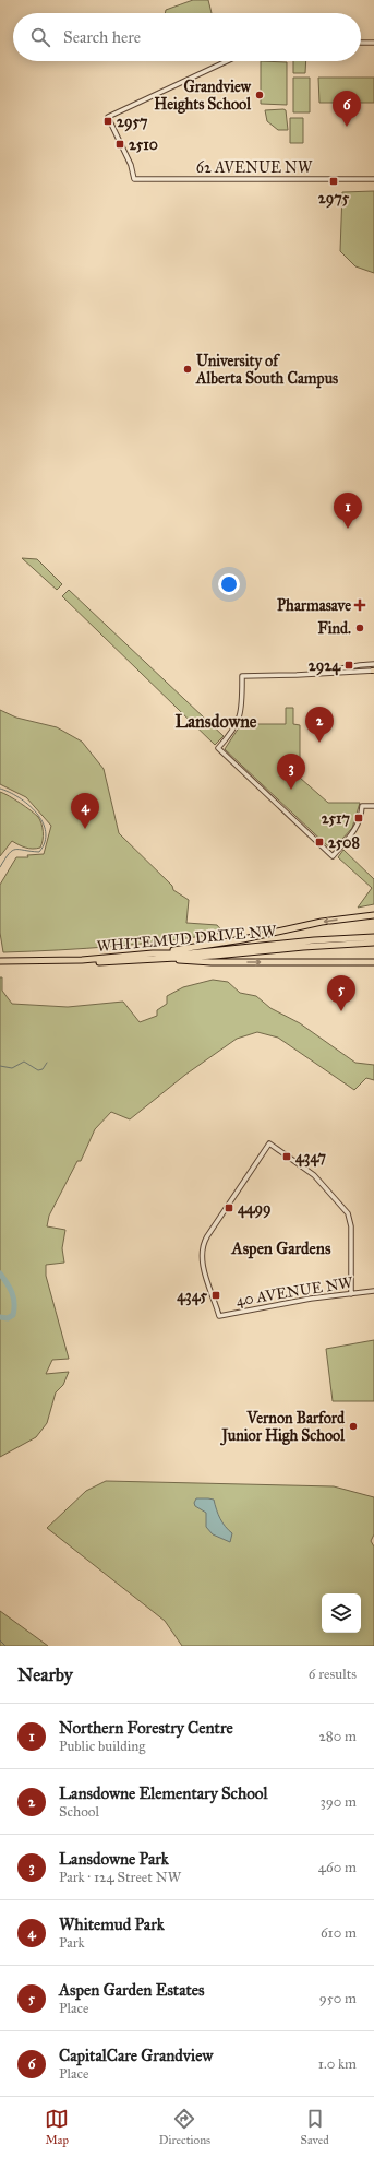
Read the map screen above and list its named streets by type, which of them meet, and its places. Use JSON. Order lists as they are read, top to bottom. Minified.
{"streets":{"highway":["WHITEMUD DRIVE NW"],"street":["62 AVENUE NW","40 AVENUE NW"]},"districts":["Lansdowne","Aspen Gardens"],"places":{"other":["Grandview Heights School","University of Alberta South Campus","Find.","Vernon Barford Junior High School"],"transit":["2957","2510","2975","2924","2517","2508","4347","4499","4345"],"health":["Pharmasave"]},"page":{"search":"Search here","pins":["6","1","2","3","4","5"],"heading":["Nearby","6 results"],"list":[{"mark":"1","name":"Northern Forestry Centre","note":"Public building","value":"280 m"},{"mark":"2","name":"Lansdowne Elementary School","note":"School","value":"390 m"},{"mark":"3","name":"Lansdowne Park","note":"Park · 124 Street NW","value":"460 m"},{"mark":"4","name":"Whitemud Park","note":"Park","value":"610 m"},{"mark":"5","name":"Aspen Garden Estates","note":"Place","value":"950 m"},{"mark":"6","name":"CapitalCare Grandview","note":"Place","value":"1.0 km"}],"nav":["Map","Directions","Saved"]}}
